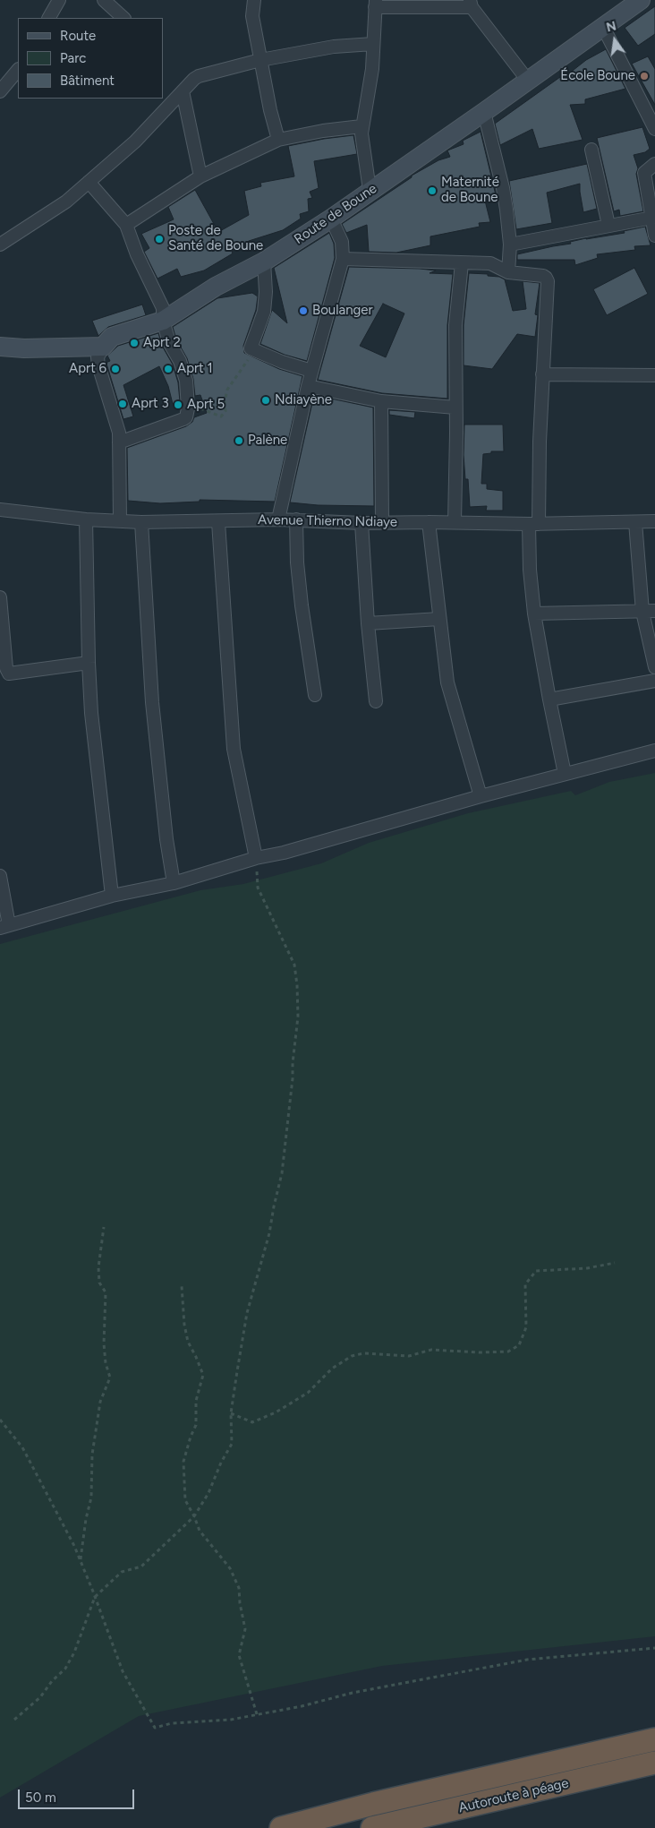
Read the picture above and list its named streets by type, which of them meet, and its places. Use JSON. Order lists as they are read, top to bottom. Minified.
{"streets":{"highway":["Autoroute à péage"],"street":["Route de Boune","Avenue Thierno Ndiaye"]},"places":["École Boune","Maternité de Boune","Poste de Santé de Boune","Boulanger","Aprt 2","Aprt 6","Aprt 1","Ndiayène","Aprt 3","Aprt 5","Palène"],"legend":["Route","Parc","Bâtiment"],"scale_bar":"50 m","north":"top"}
